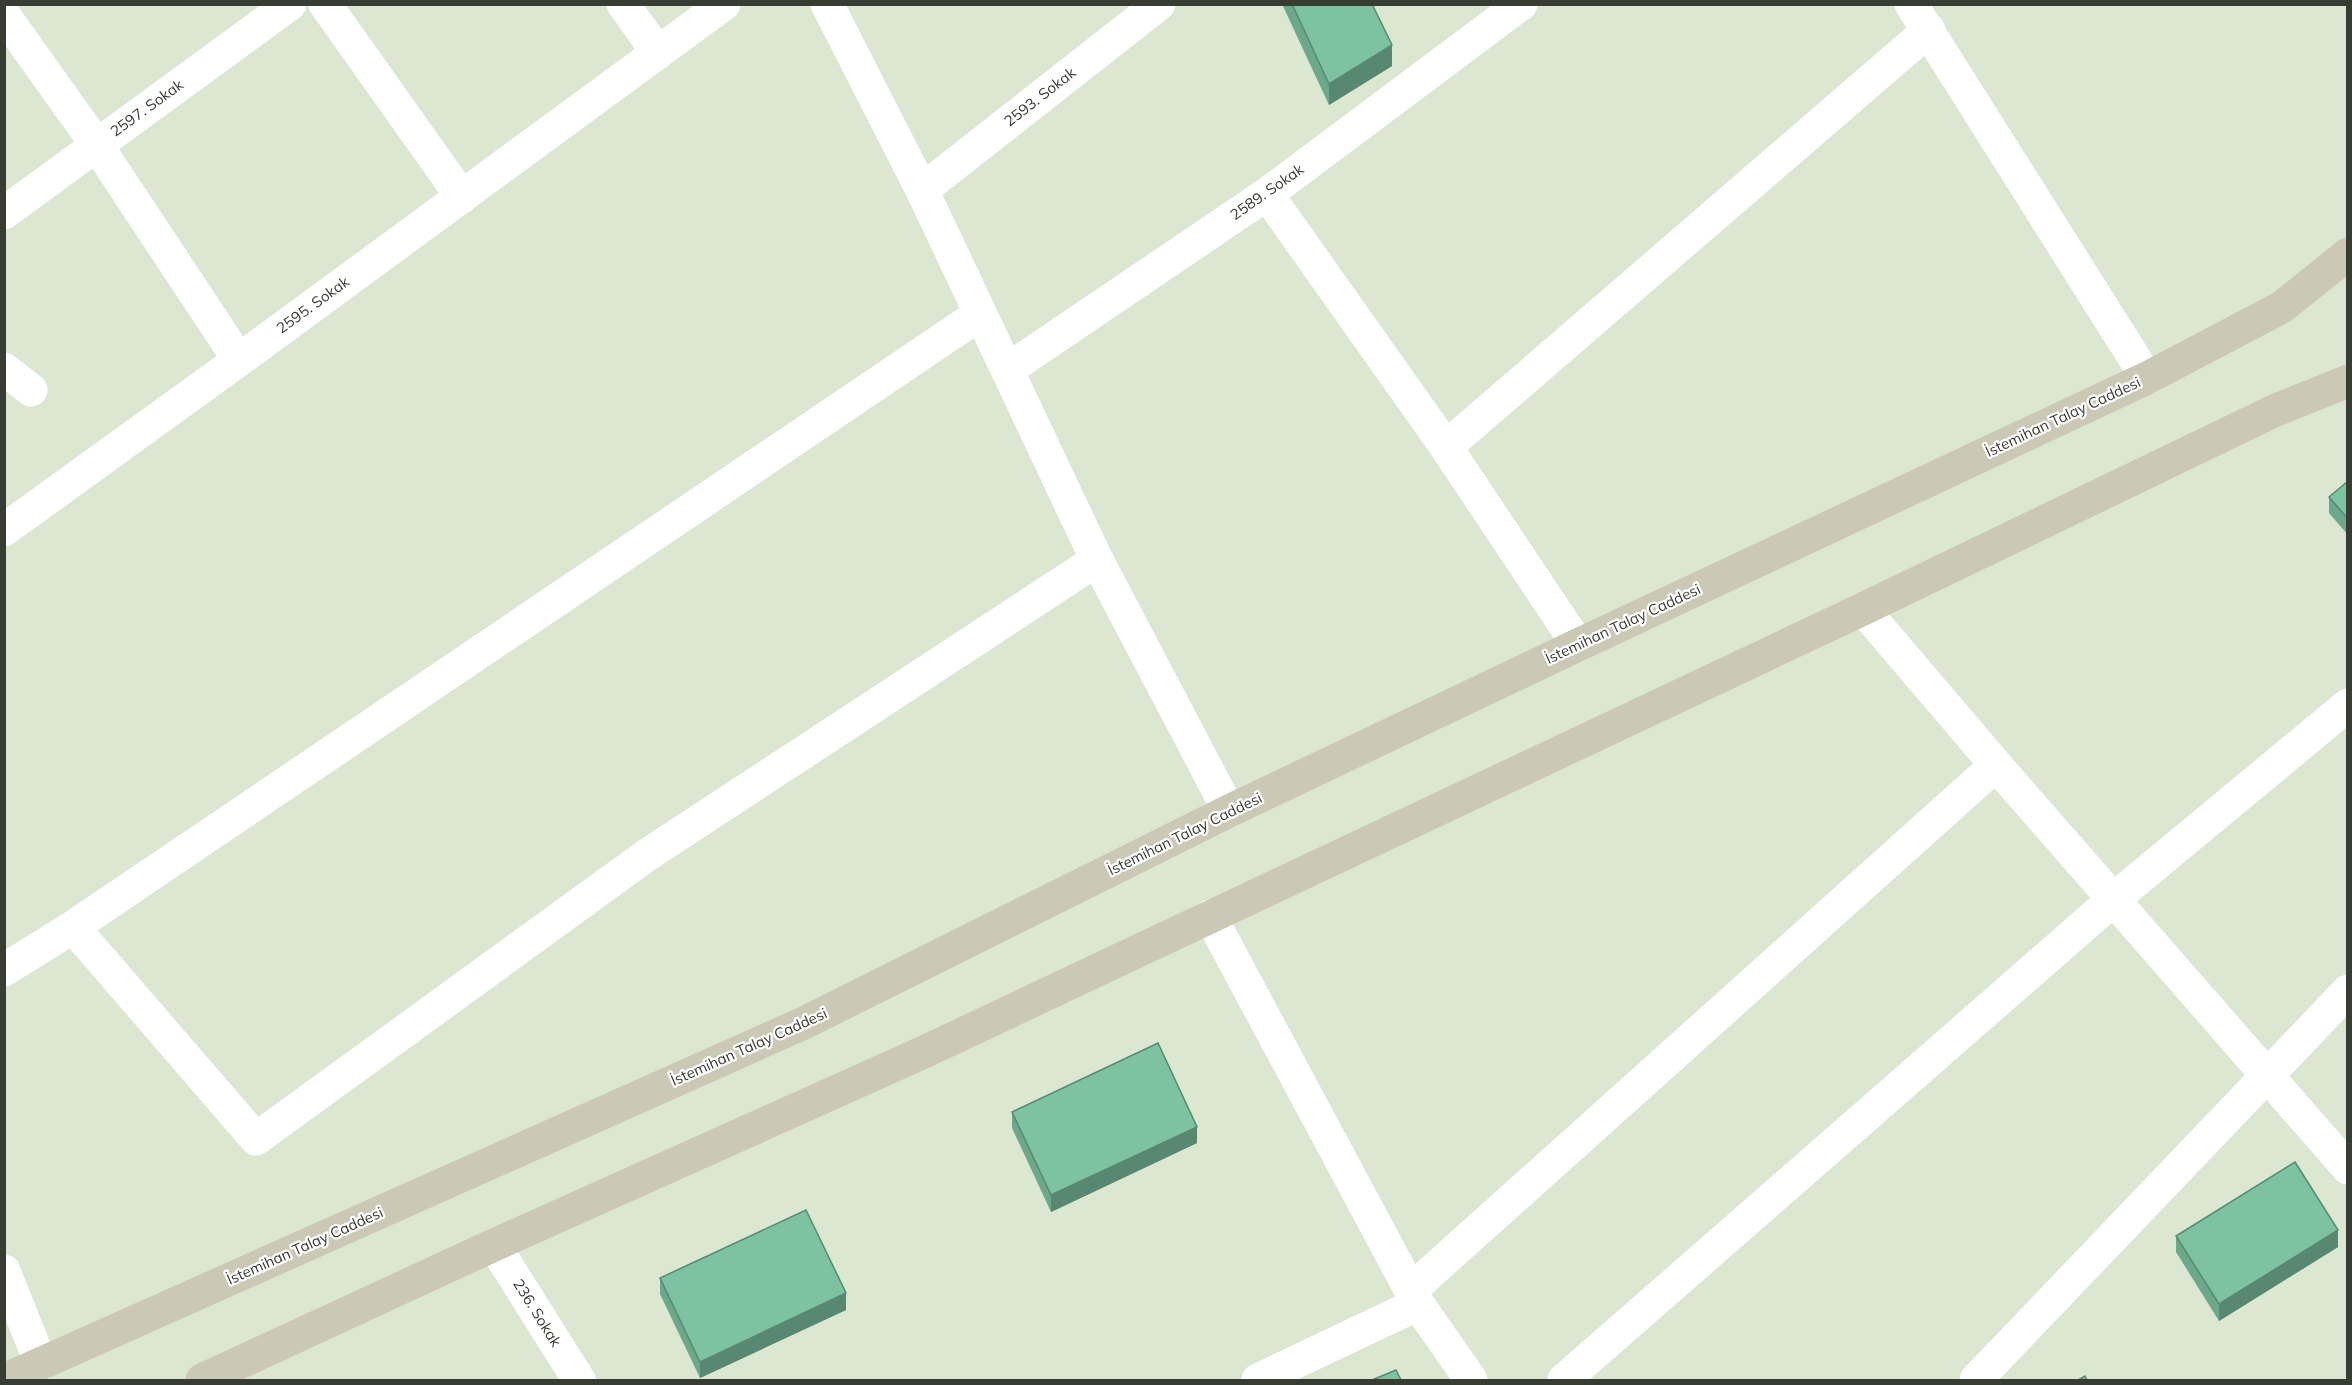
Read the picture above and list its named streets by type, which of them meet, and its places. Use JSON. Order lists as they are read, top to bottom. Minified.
{"streets":{"street":["2593. Sokak","2597. Sokak","2589. Sokak","2595. Sokak","İstemihan Talay Caddesi","236. Sokak"]}}
